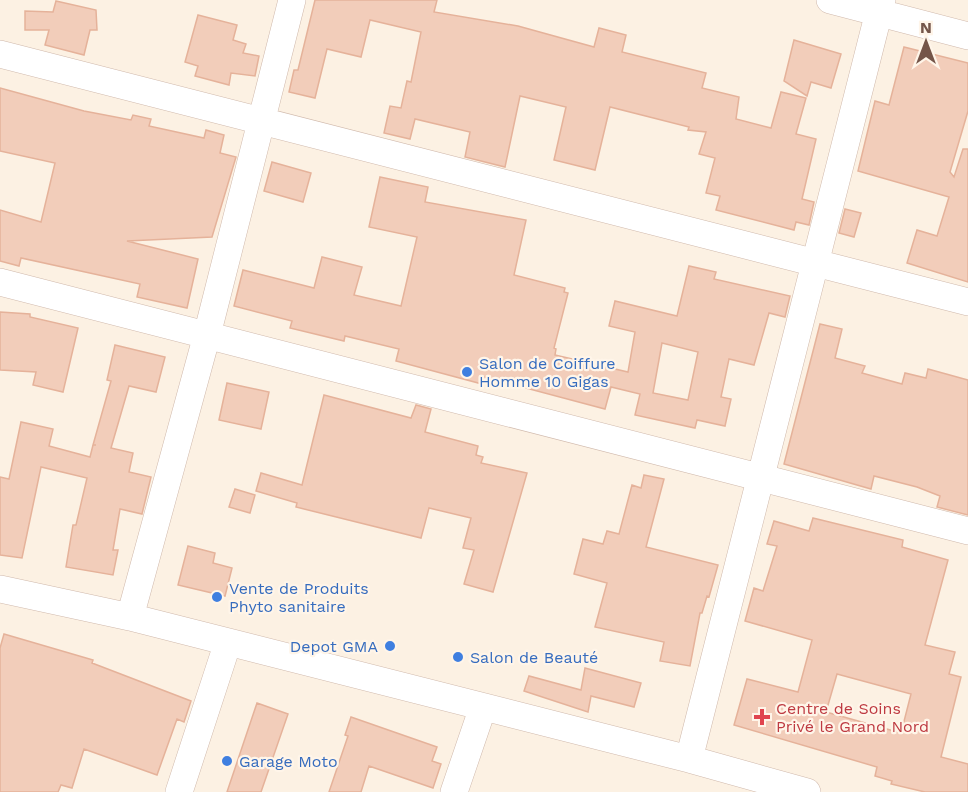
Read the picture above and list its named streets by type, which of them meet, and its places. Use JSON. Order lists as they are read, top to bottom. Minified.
{"places":{"other":["Salon de Coiffure Homme 10 Gigas","Vente de Produits Phyto sanitaire","Depot GMA","Salon de Beauté","Garage Moto"],"health":["Centre de Soins Privé le Grand Nord"]},"north":"top"}
